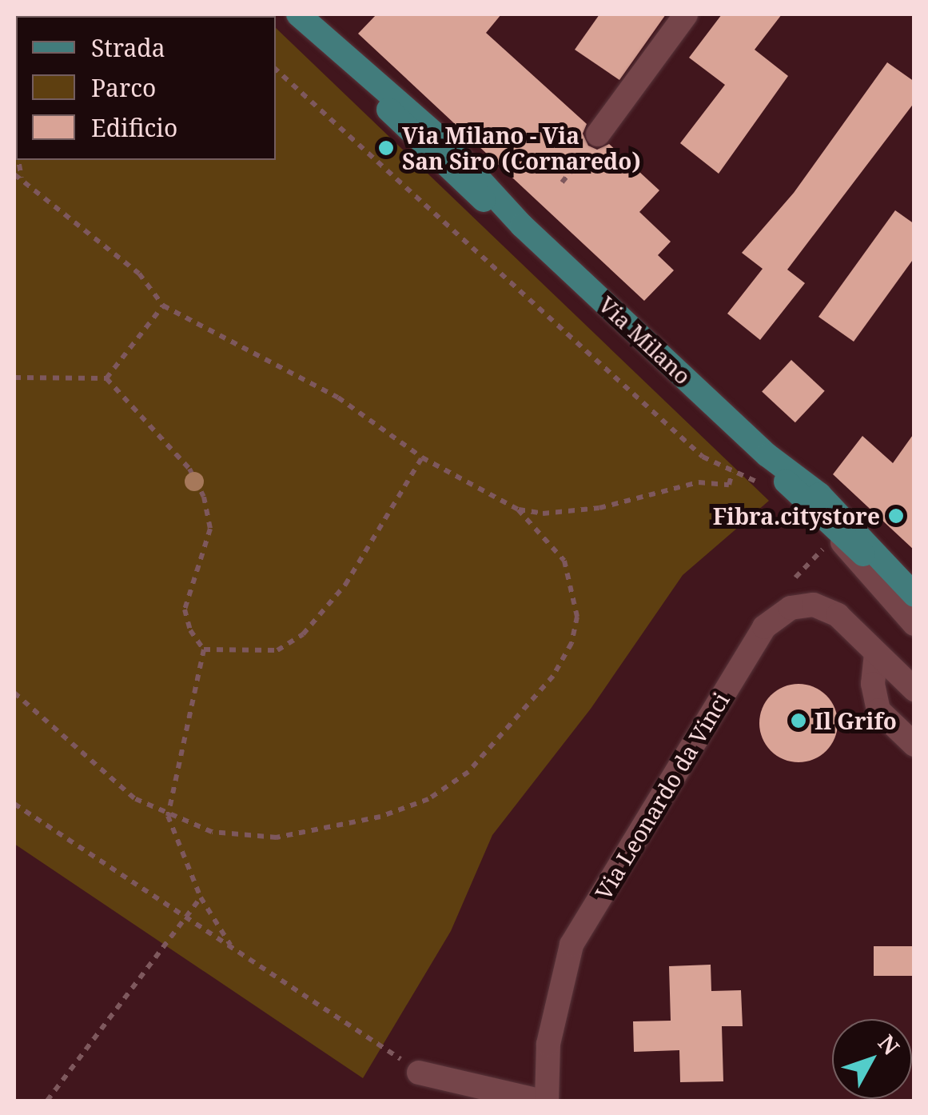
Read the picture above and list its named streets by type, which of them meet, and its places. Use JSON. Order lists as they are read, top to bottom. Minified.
{"streets":{"main road":["Via Milano"],"street":["Via Leonardo da Vinci"]},"places":["Via Milano - Via San Siro (Cornaredo)","Fibra.citystore","Il Grifo"],"legend":["Strada","Parco","Edificio"],"north":"top right"}
